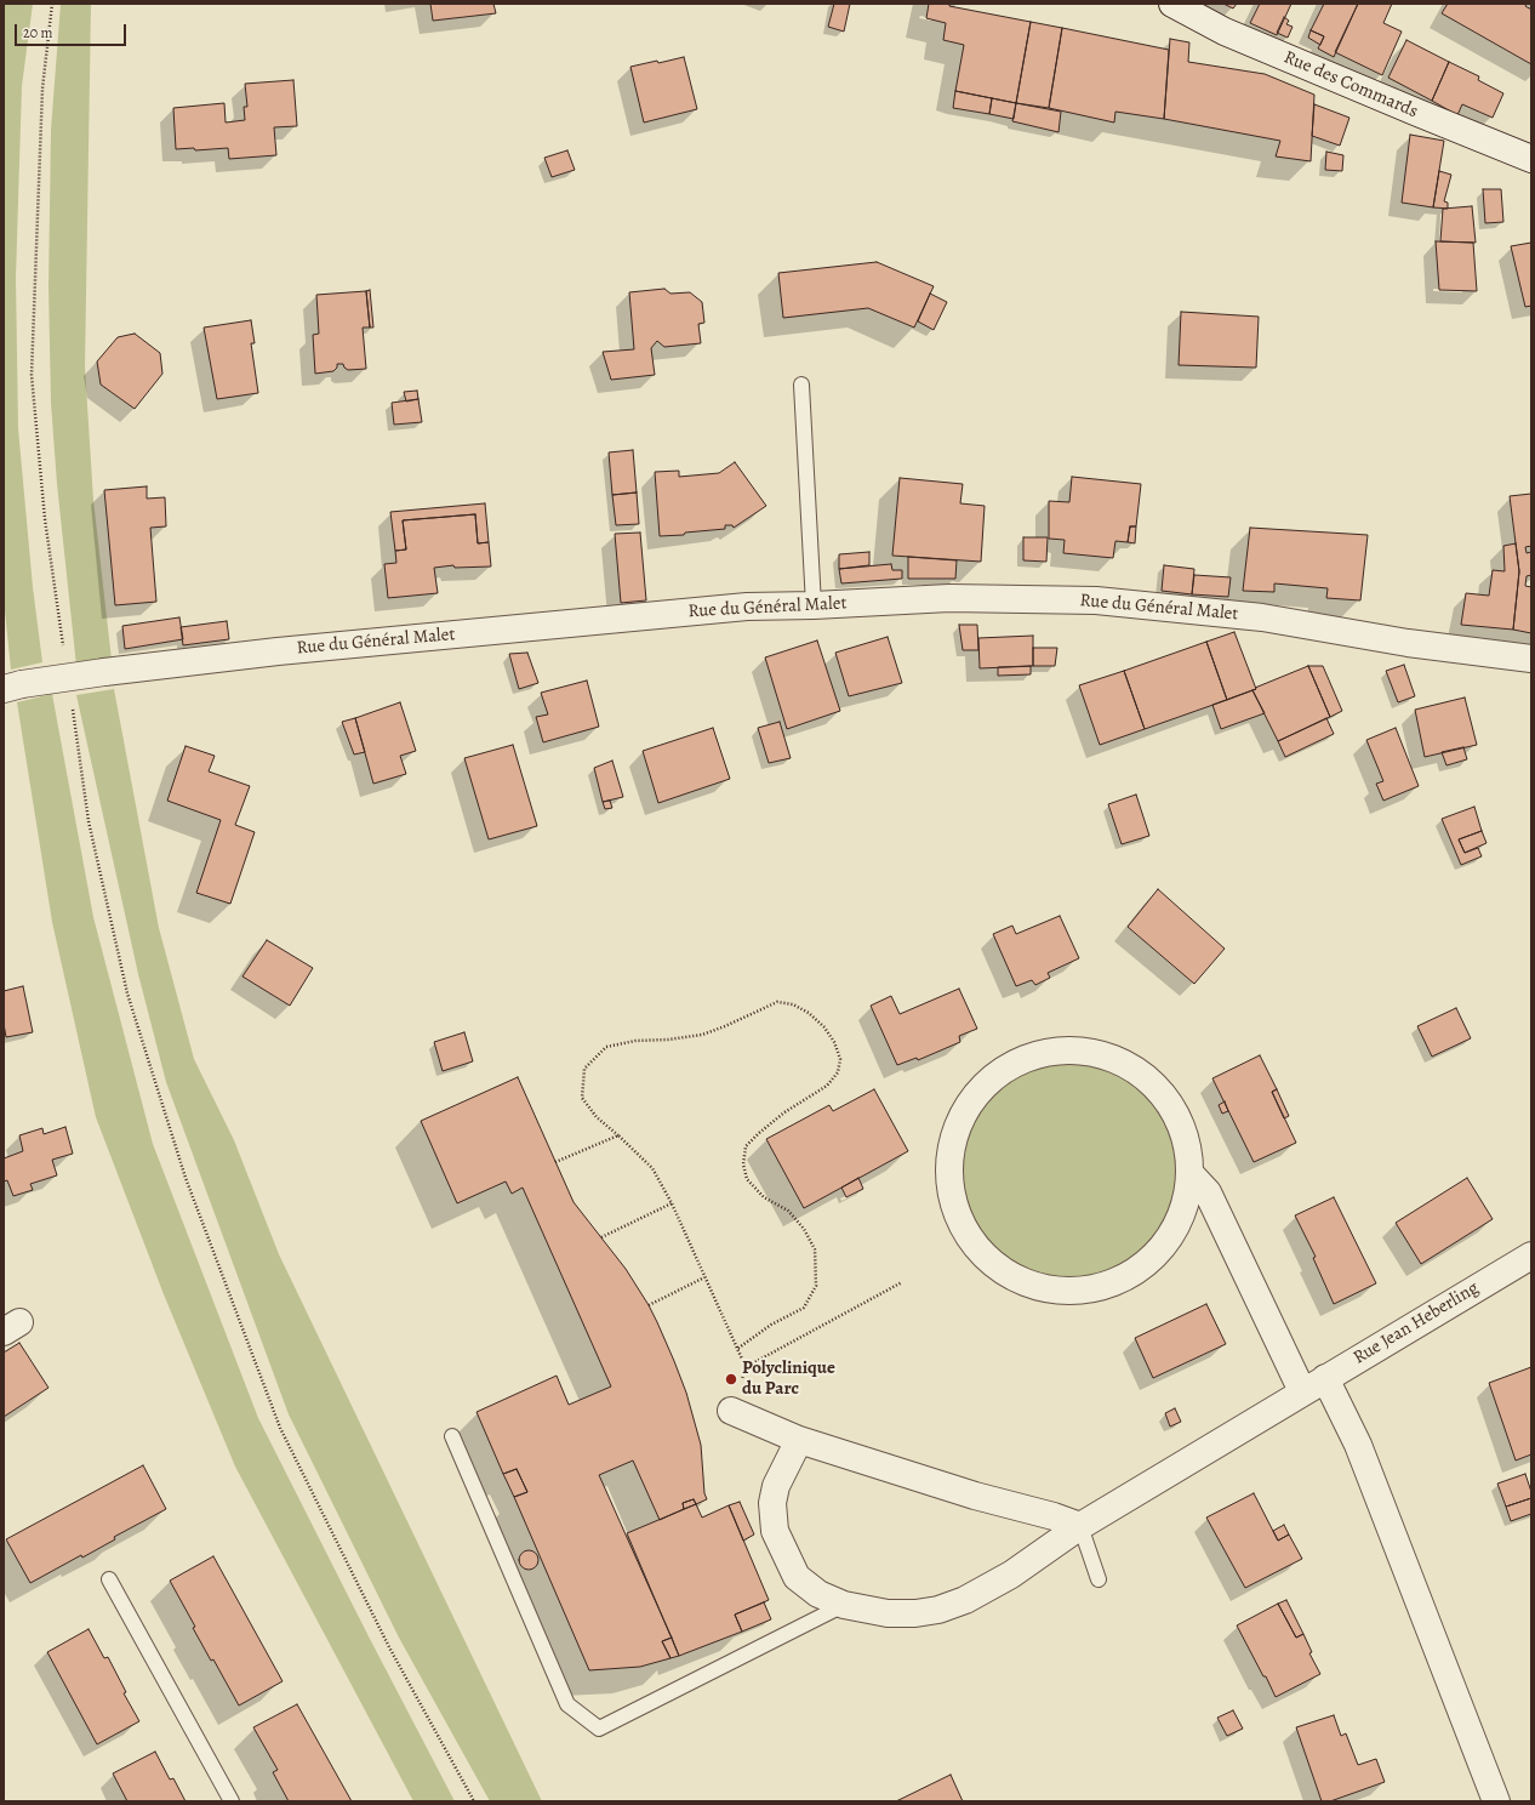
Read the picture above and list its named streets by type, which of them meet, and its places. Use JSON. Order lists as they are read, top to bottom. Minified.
{"streets":{"street":["Rue des Commards","Rue du Général Malet","Rue Jean Heberling"]},"places":["Polyclinique du Parc"],"scale_bar":"20 m"}
